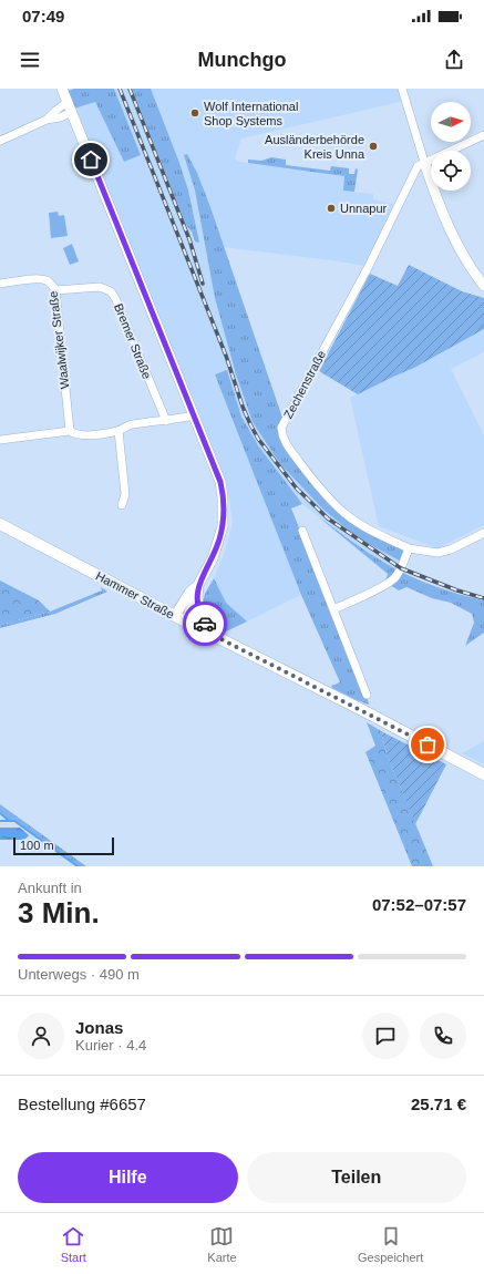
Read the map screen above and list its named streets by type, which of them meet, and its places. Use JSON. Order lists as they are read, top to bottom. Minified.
{"streets":{"main road":["Hammer Straße"],"street":["Waalwijker Straße","Bremer Straße","Zechenstraße"]},"crossings":[["Waalwijker Straße","Bremer Straße"]],"places":["Wolf International Shop Systems","Ausländerbehörde Kreis Unna","Unnapur"],"scale_bar":"100 m","north":"right","page":{"status":"07:49","header":"Munchgo","scale":"100 m","heading":["3 Min.","Ankunft in","07:52–07:57"],"panel":["Jonas","Kurier · 4.4","Bestellung #6657","25.71 €"],"bar":"Unterwegs · 490 m","buttons":["Hilfe","Teilen"],"tabs":["Start","Karte","Gespeichert"]}}
